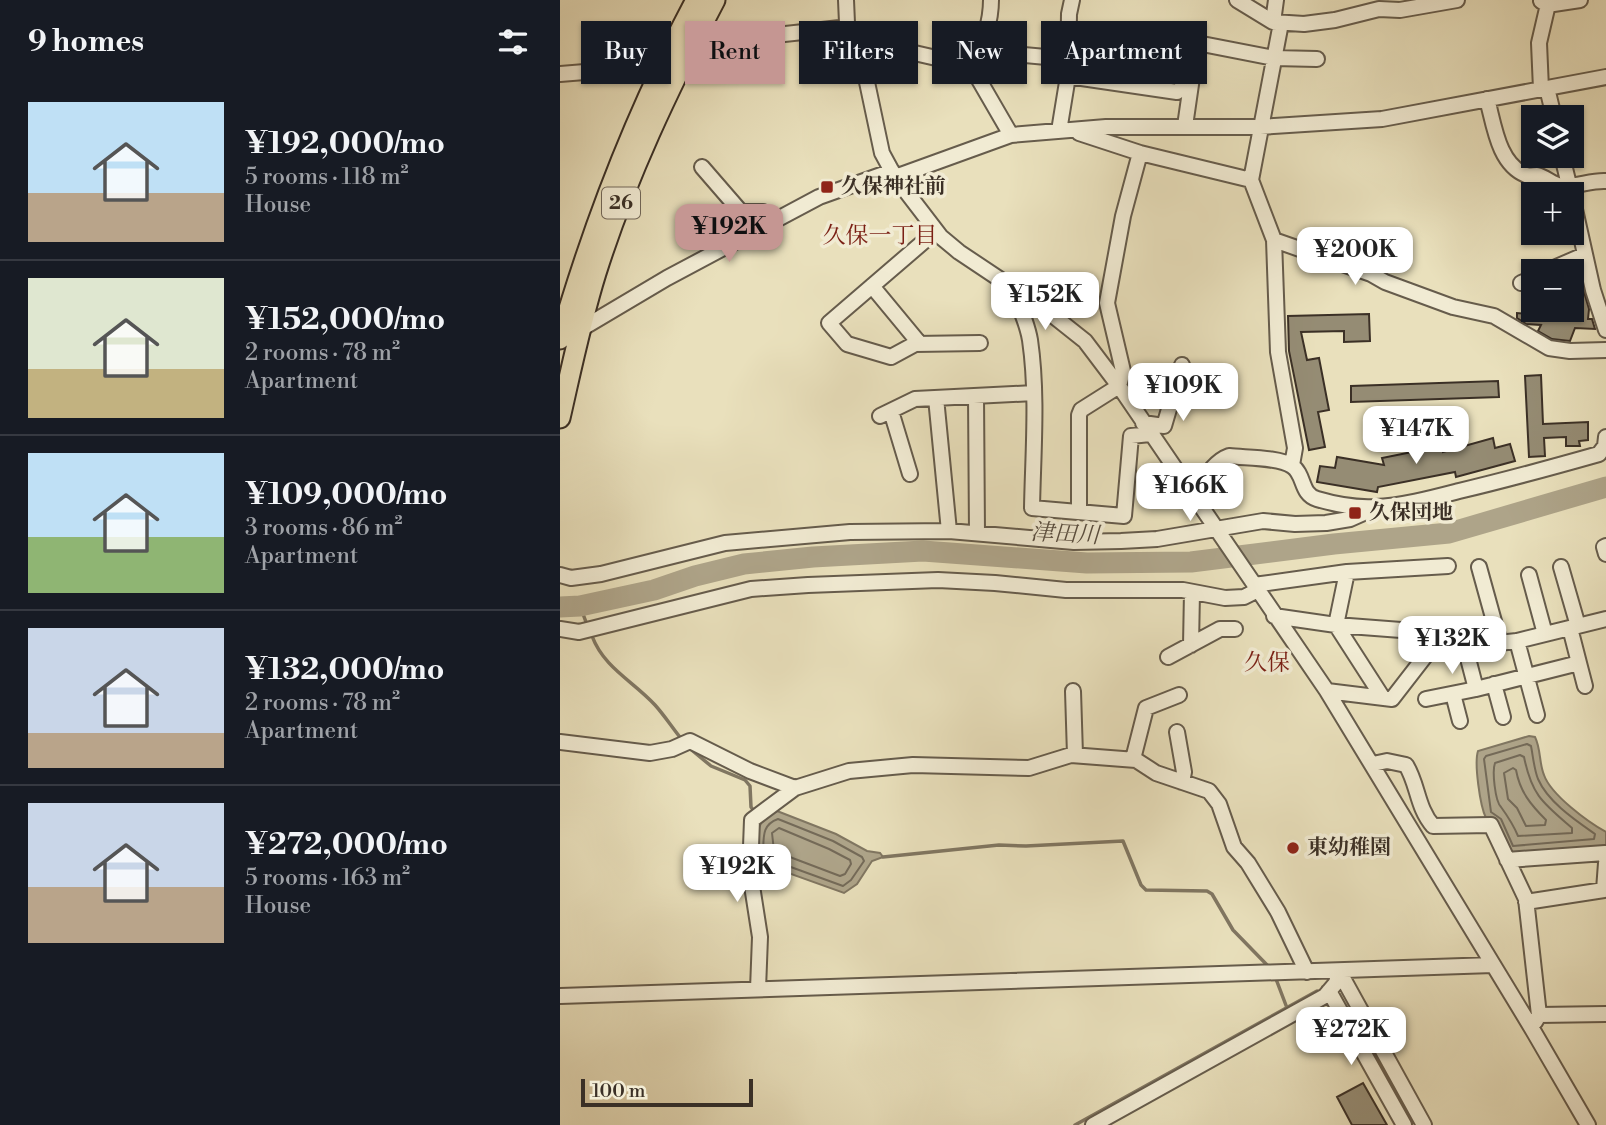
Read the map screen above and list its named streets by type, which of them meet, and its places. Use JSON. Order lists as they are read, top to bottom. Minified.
{"streets":{"highway":["26"]},"districts":["久保一丁目","久保"],"water":["津田川"],"places":{"transit":["久保神社前","久保団地"],"other":["東幼稚園"]},"scale_bar":"100 m","page":{"heading":"9 homes","chip":["Buy","Rent","Filters","New","Apartment"],"list":[{"name":"¥192,000/mo","note":"5 rooms · 118 m² · House"},{"name":"¥152,000/mo","note":"2 rooms · 78 m² · Apartment"},{"name":"¥109,000/mo","note":"3 rooms · 86 m² · Apartment"},{"name":"¥132,000/mo","note":"2 rooms · 78 m² · Apartment"},{"name":"¥272,000/mo","note":"5 rooms · 163 m² · House"}],"map_buttons":["+","−"],"price":["¥192K","¥200K","¥152K","¥109K","¥147K","¥166K","¥132K","¥192K","¥272K"],"scale":"100 m"}}
